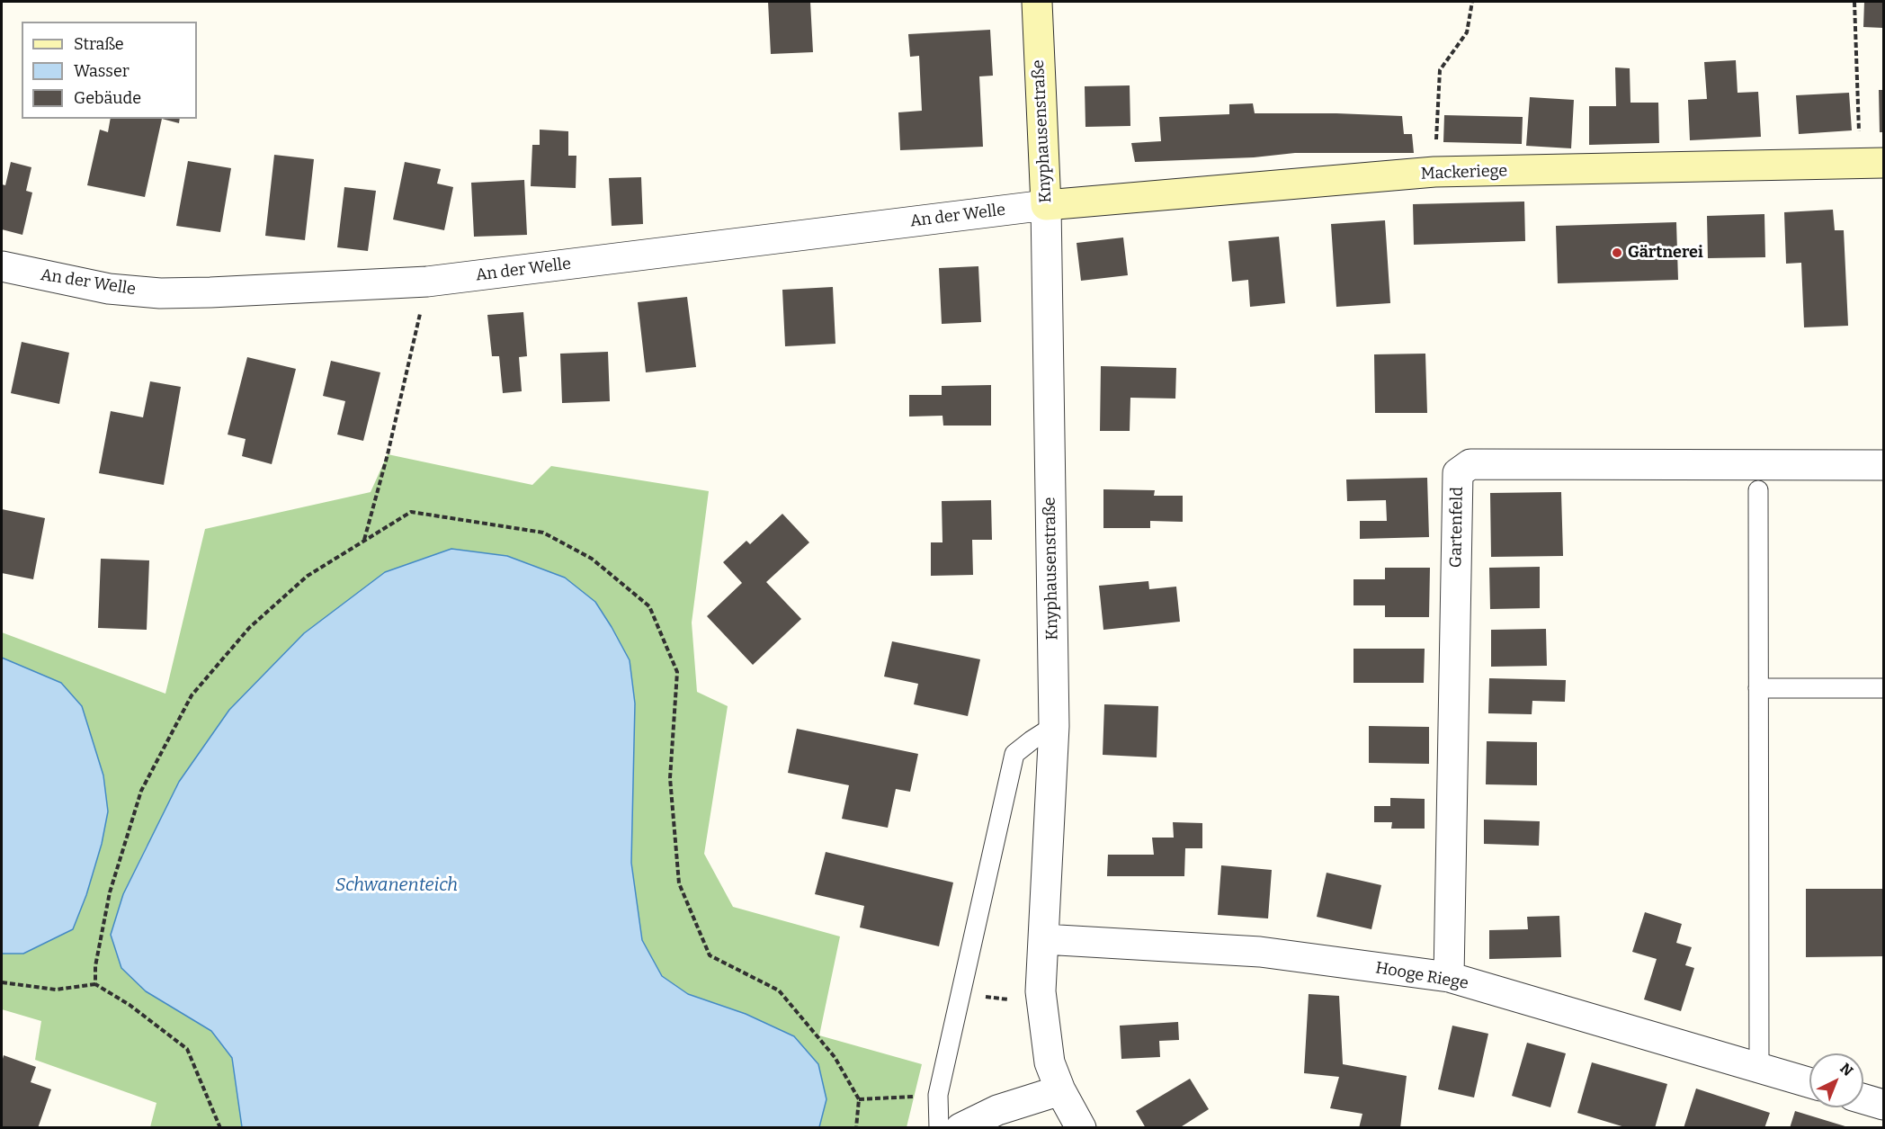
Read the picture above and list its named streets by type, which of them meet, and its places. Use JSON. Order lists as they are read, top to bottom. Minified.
{"streets":{"main road":["Knyphausenstraße","Mackeriege"],"street":["An der Welle","Gartenfeld","Hooge Riege"]},"crossings":[["Knyphausenstraße","Mackeriege"],["Knyphausenstraße","An der Welle"],["Knyphausenstraße","Hooge Riege"],["Mackeriege","An der Welle"],["Gartenfeld","Hooge Riege"]],"water":["Schwanenteich"],"places":["Gärtnerei"],"legend":["Straße","Wasser","Gebäude"],"north":"top right"}
